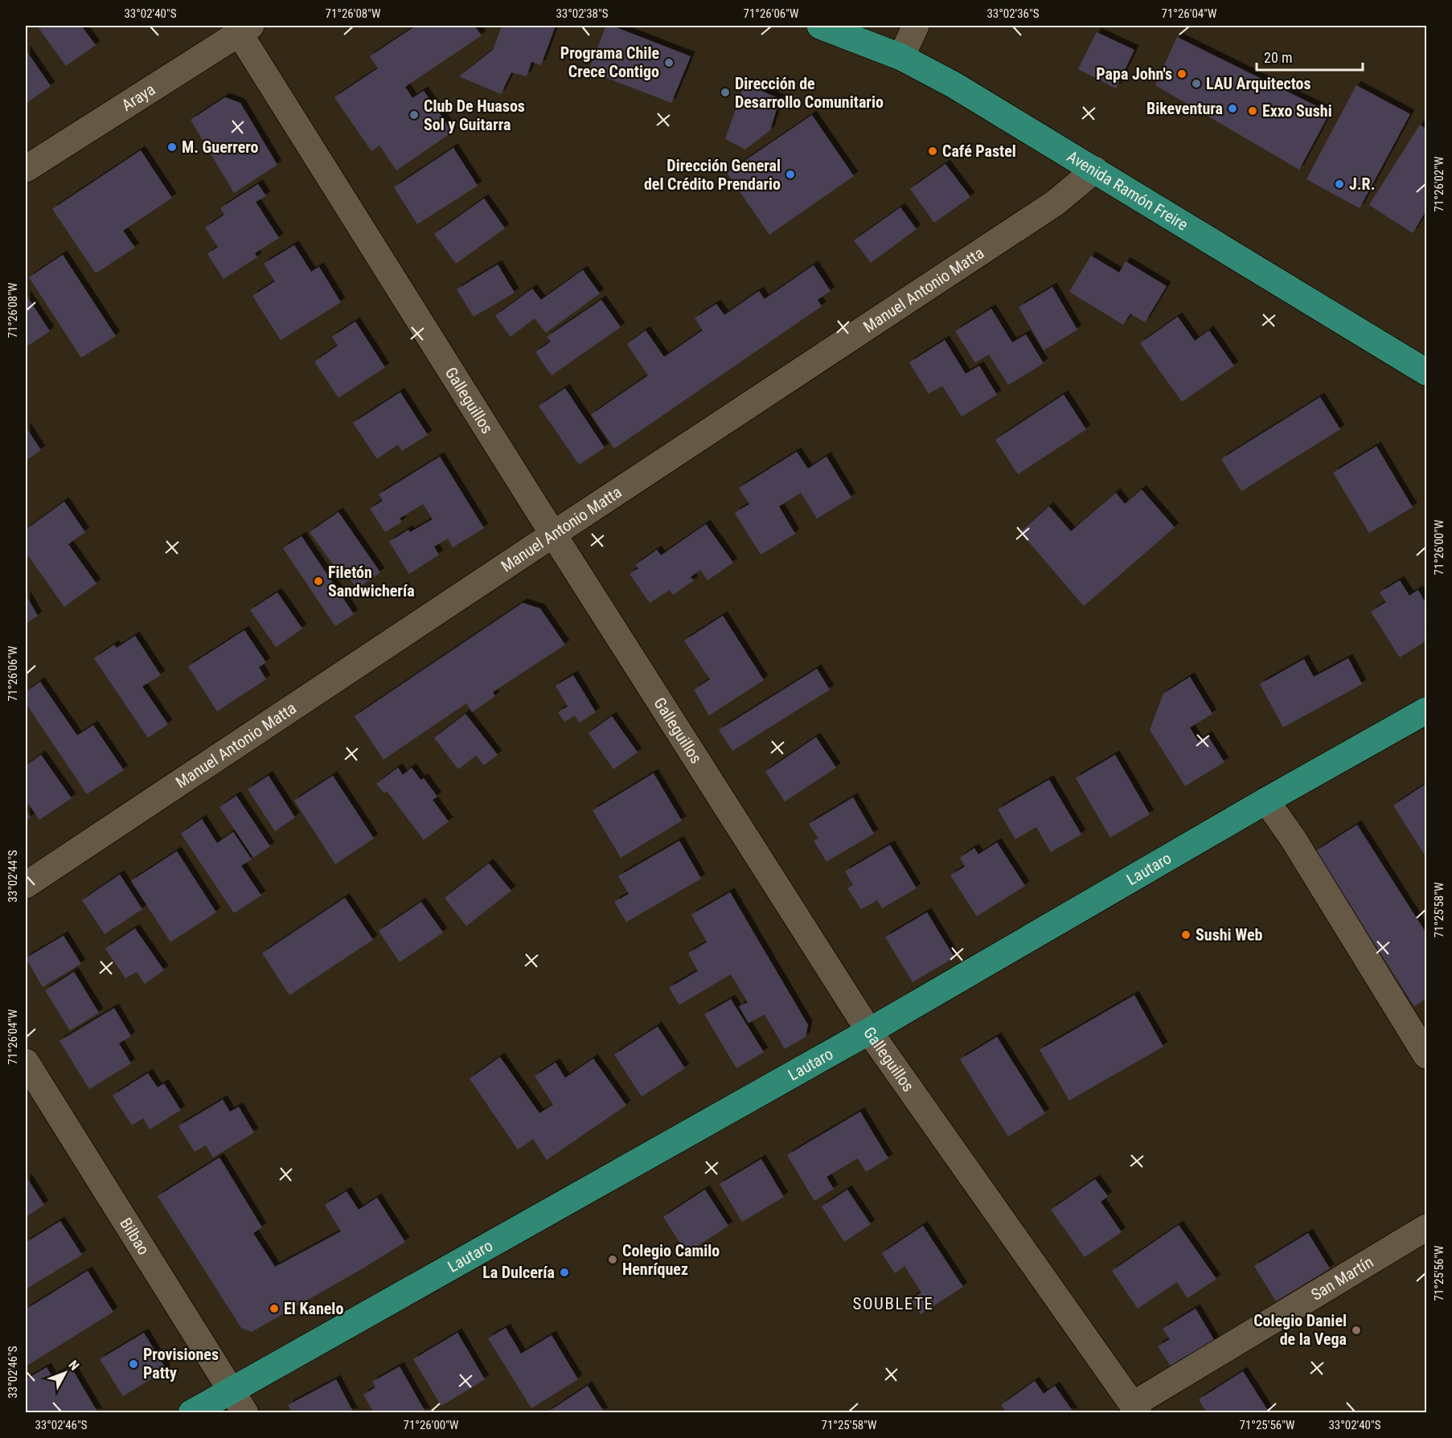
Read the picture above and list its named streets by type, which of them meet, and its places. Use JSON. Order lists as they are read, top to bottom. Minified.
{"streets":{"main road":["Avenida Ramón Freire","Lautaro"],"street":["Araya","Manuel Antonio Matta","Galleguillos","Bilbao","San Martín"]},"crossings":[["Araya","Galleguillos"],["Avenida Ramón Freire","Manuel Antonio Matta"],["Manuel Antonio Matta","Galleguillos"],["Galleguillos","Lautaro"],["Galleguillos","San Martín"],["Lautaro","Bilbao"]],"districts":["SOUBLETE"],"places":["Programa Chile Crece Contigo","Papa John's","LAU Arquitectos","Dirección de Desarrollo Comunitario","Bikeventura","Exxo Sushi","Club De Huasos Sol y Guitarra","M. Guerrero","Café Pastel","Dirección General del Crédito Prendario","J.R.","Filetón Sandwichería","Sushi Web","Colegio Camilo Henríquez","La Dulcería","El Kanelo","Colegio Daniel de la Vega","Provisiones Patty"],"scale_bar":"20 m","north":"top right","coordinates":["33°02'40\"S","71°26'08\"W","33°02'38\"S","71°26'06\"W","33°02'36\"S","71°26'04\"W","71°26'02\"W","71°26'00\"W","33°02'44\"S","71°25'58\"W","71°25'56\"W","33°02'46\"S"]}
